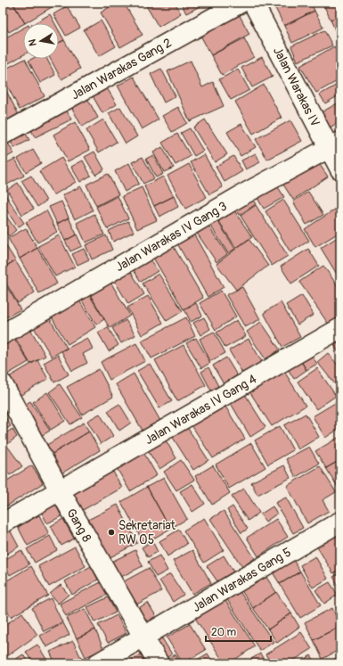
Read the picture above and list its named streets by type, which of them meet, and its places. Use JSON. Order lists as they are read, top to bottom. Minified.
{"streets":{"street":["Jalan Warakas Gang 2","Jalan Warakas IV","Jalan Warakas IV Gang 3","Jalan Warakas IV Gang 4","Gang 8","Jalan Warakas Gang 5"]},"crossings":[["Jalan Warakas IV","Jalan Warakas IV Gang 3"],["Jalan Warakas IV Gang 4","Gang 8"],["Gang 8","Jalan Warakas Gang 5"]],"places":["Sekretariat RW 05"],"scale_bar":"20 m","north":"left"}
